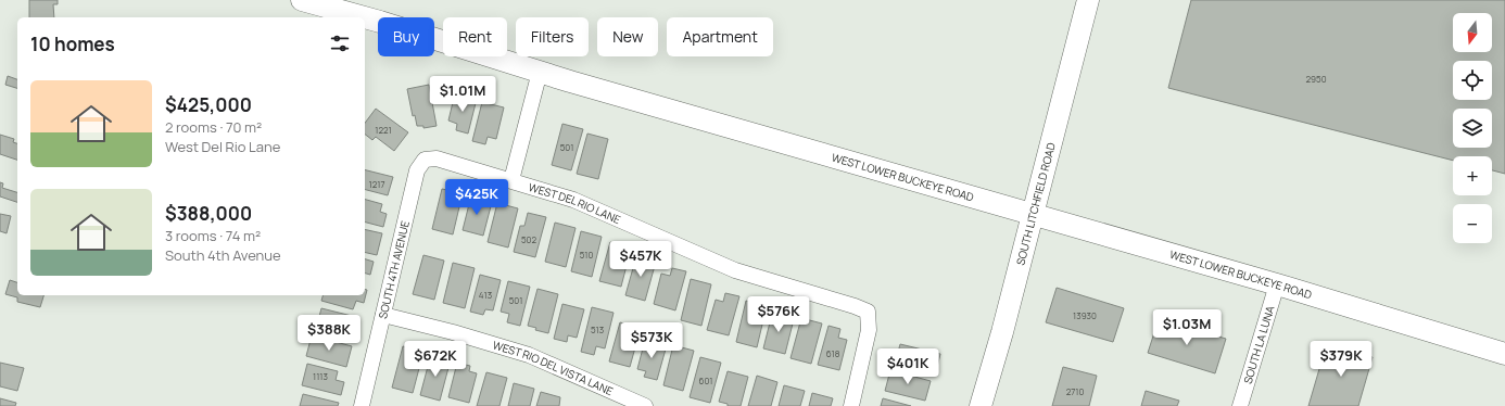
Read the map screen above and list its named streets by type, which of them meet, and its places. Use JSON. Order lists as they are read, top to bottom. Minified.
{"streets":{"main road":["WEST LOWER BUCKEYE ROAD","SOUTH LITCHFIELD ROAD"],"street":["WEST DEL RIO LANE","SOUTH 4TH AVENUE","SOUTH LA LUNA","WEST RIO DEL VISTA LANE"]},"crossings":[["WEST LOWER BUCKEYE ROAD","SOUTH LITCHFIELD ROAD"],["WEST LOWER BUCKEYE ROAD","SOUTH LA LUNA"],["WEST DEL RIO LANE","SOUTH 4TH AVENUE"],["SOUTH 4TH AVENUE","WEST RIO DEL VISTA LANE"]],"house_numbers":["2950","1221","501","1217","502","510","413","501","13930","513","618","1113","601","2710"],"north":"bottom","page":{"map_buttons":["+","−"],"chip":["Buy","Rent","Filters","New","Apartment"],"heading":"10 homes","list":[{"name":"$425,000","note":"2 rooms · 70 m² · West Del Rio Lane"},{"name":"$388,000","note":"3 rooms · 74 m² · South 4th Avenue"}],"price":["$1.01M","$425K","$457K","$576K","$1.03M","$388K","$573K","$672K","$379K","$401K"]}}
